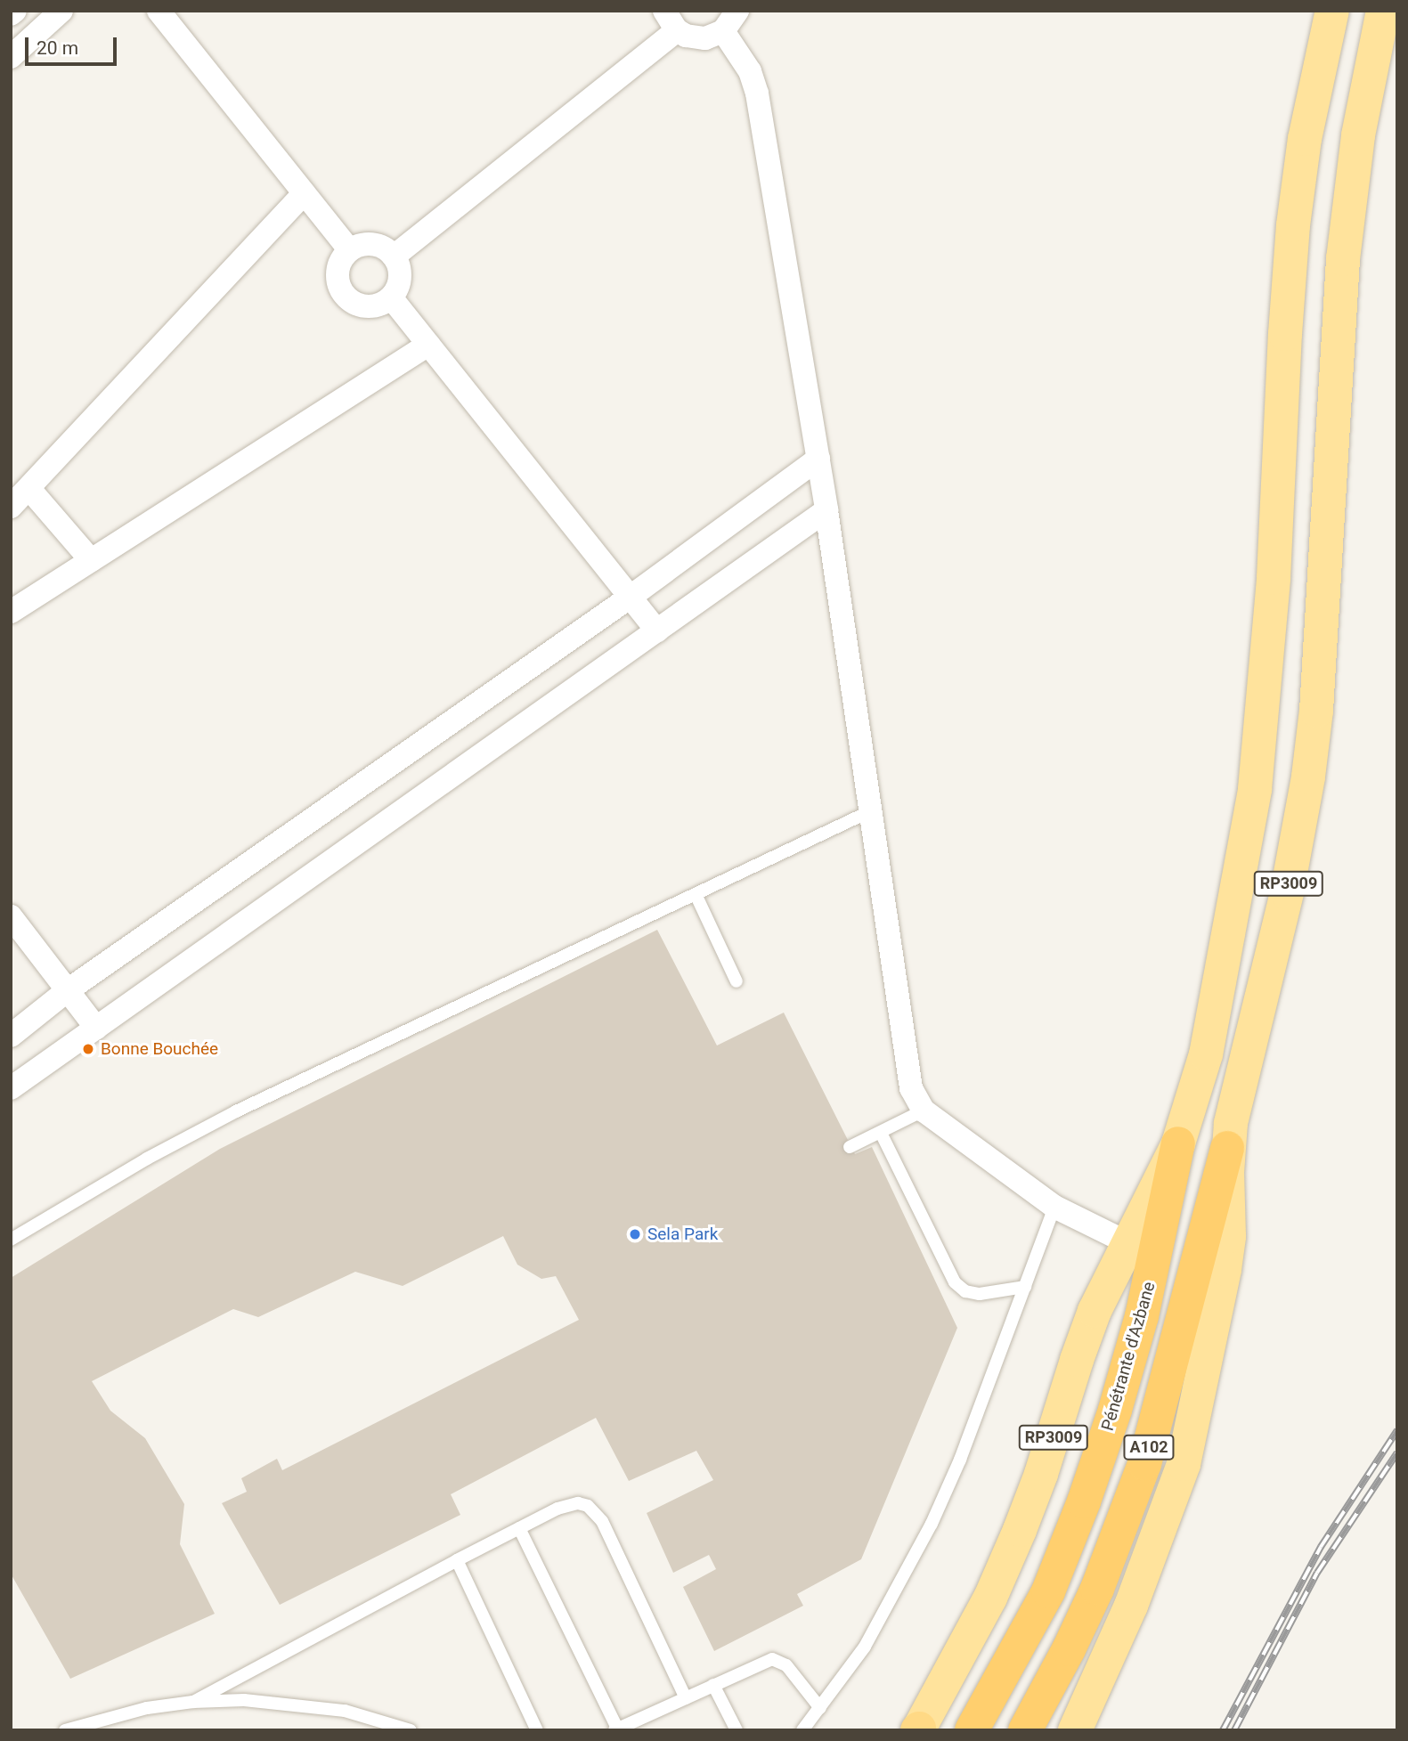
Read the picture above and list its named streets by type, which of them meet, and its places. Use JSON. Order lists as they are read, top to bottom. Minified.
{"streets":{"highway":["Pénétrante d'Azbane","A102"],"main road":["RP3009"]},"crossings":[["RP3009","Pénétrante d'Azbane"],["RP3009","A102"]],"places":["Bonne Bouchée","Sela Park"],"scale_bar":"20 m"}
